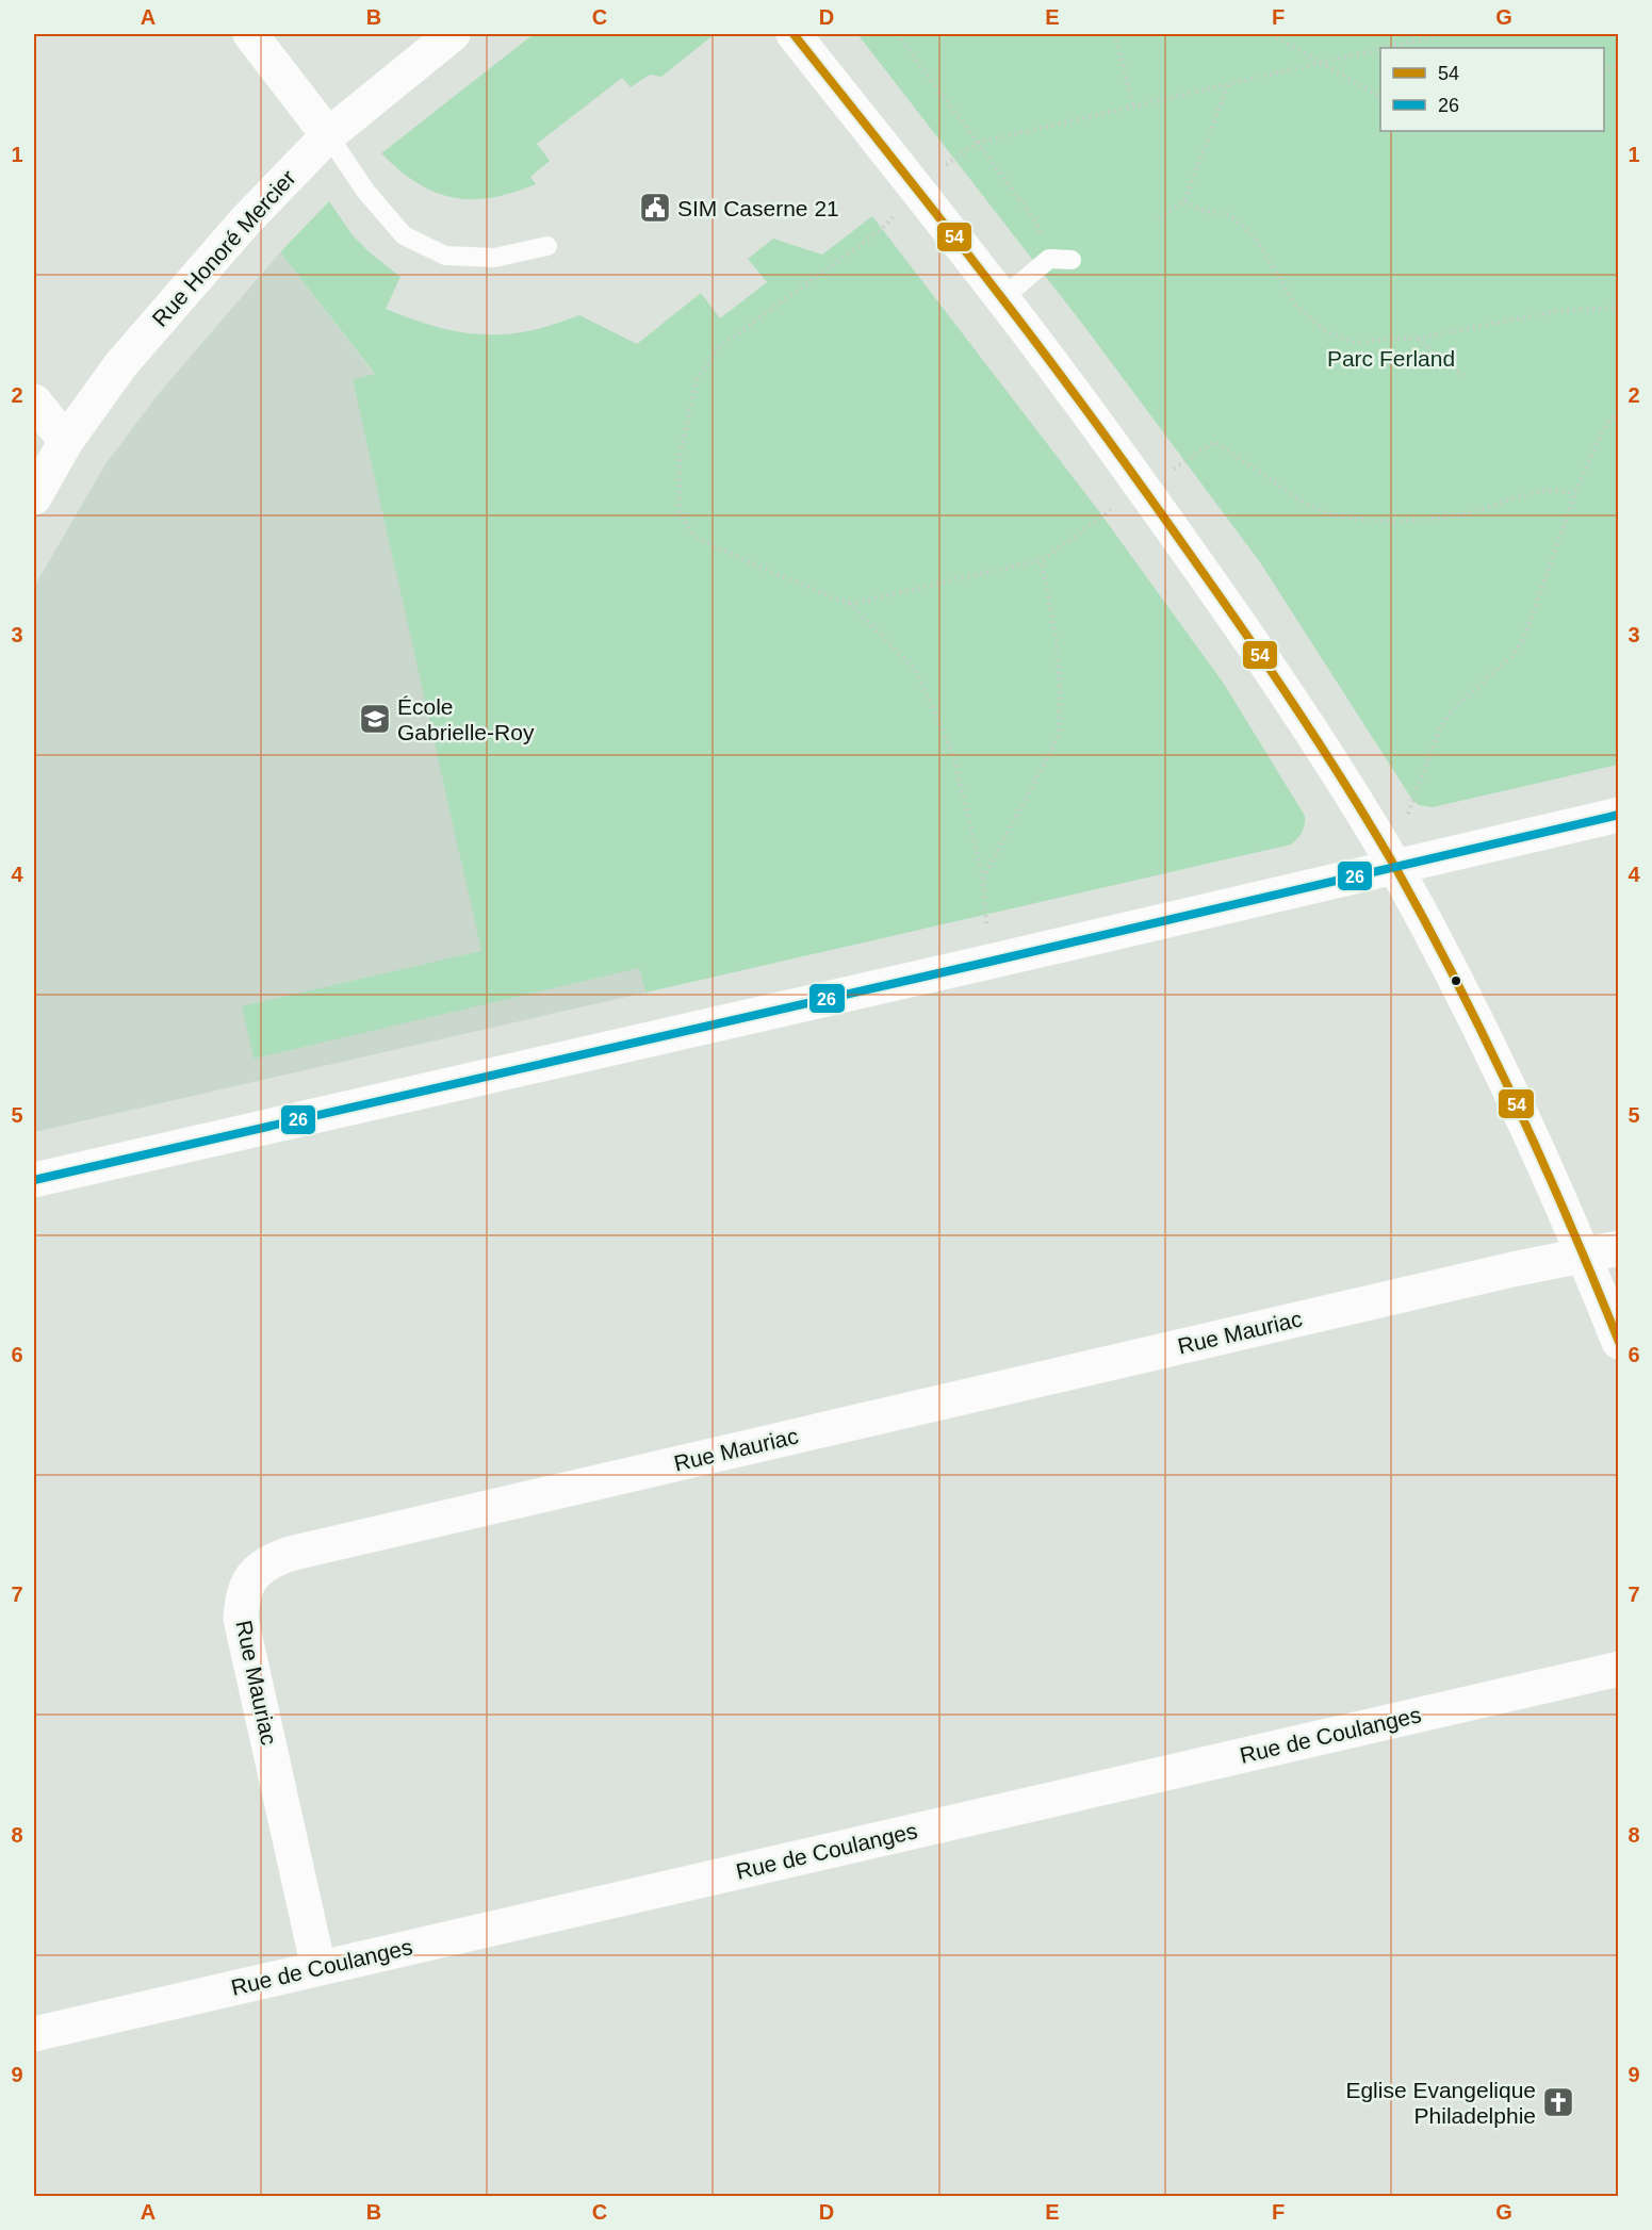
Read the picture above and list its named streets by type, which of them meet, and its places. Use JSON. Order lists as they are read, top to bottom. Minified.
{"streets":{"street":["Rue Honoré Mercier","Rue Mauriac","Rue de Coulanges"]},"crossings":[["Rue Mauriac","Rue de Coulanges"]],"parks":["Parc Ferland"],"places":{"public building":["SIM Caserne 21"],"school or university":["École Gabrielle-Roy"],"church":["Eglise Evangelique Philadelphie"]},"lines":["transit line 54","transit line 26"],"legend":["54","26"],"grid":{"columns":["A","B","C","D","E","F","G"],"rows":["1","2","3","4","5","6","7","8","9"]}}
